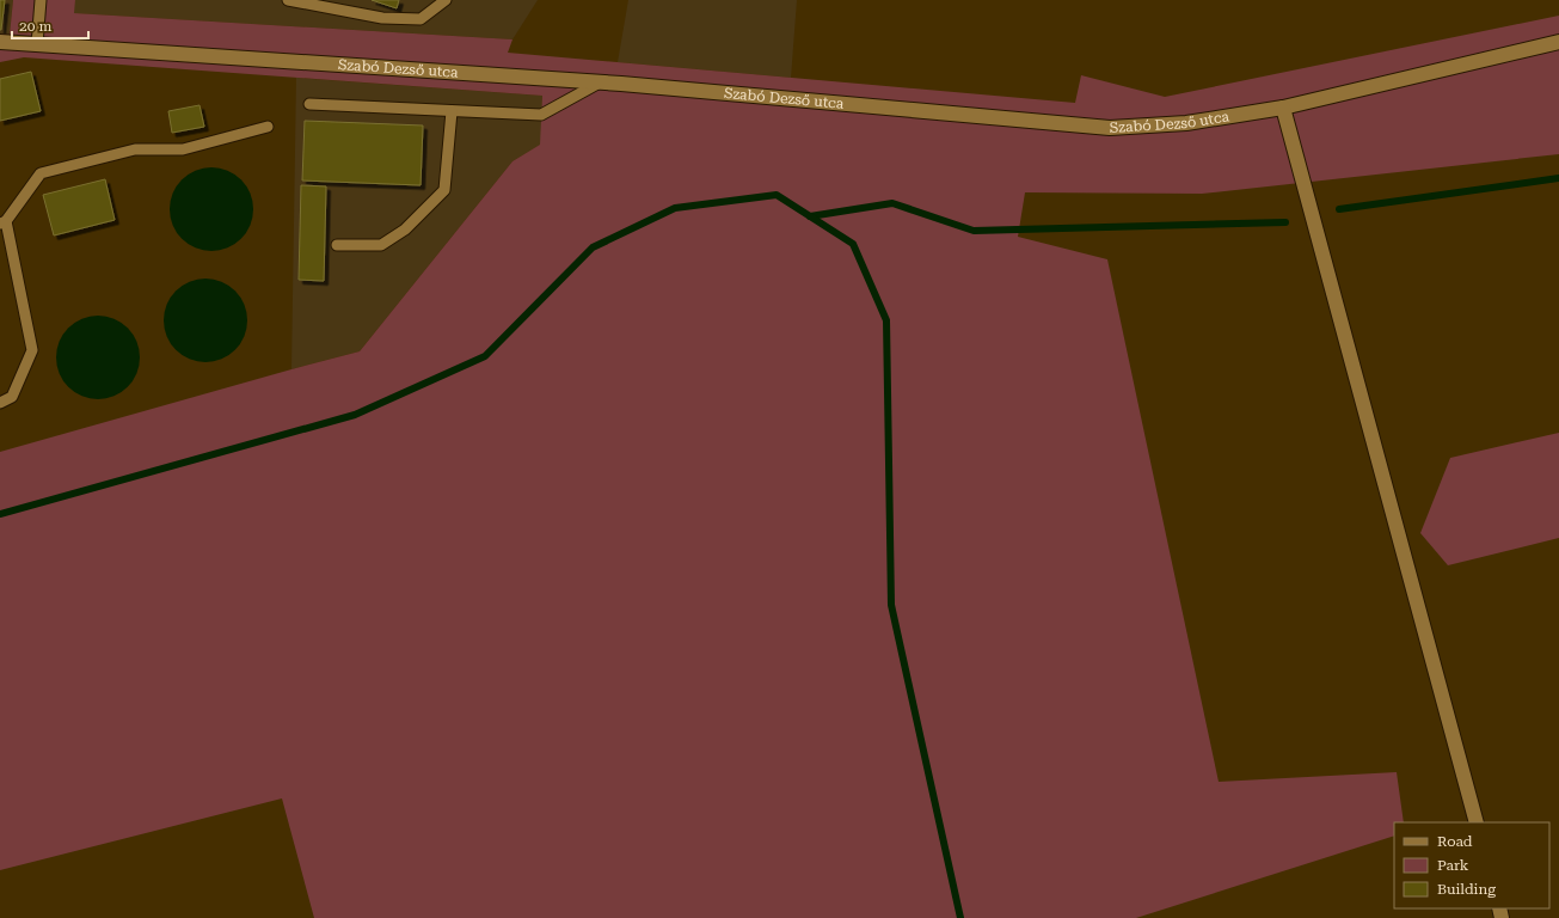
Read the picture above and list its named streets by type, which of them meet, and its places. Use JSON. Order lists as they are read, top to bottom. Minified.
{"streets":{"street":["Szabó Dezső utca"]},"legend":["Road","Park","Building"],"scale_bar":"20 m"}
